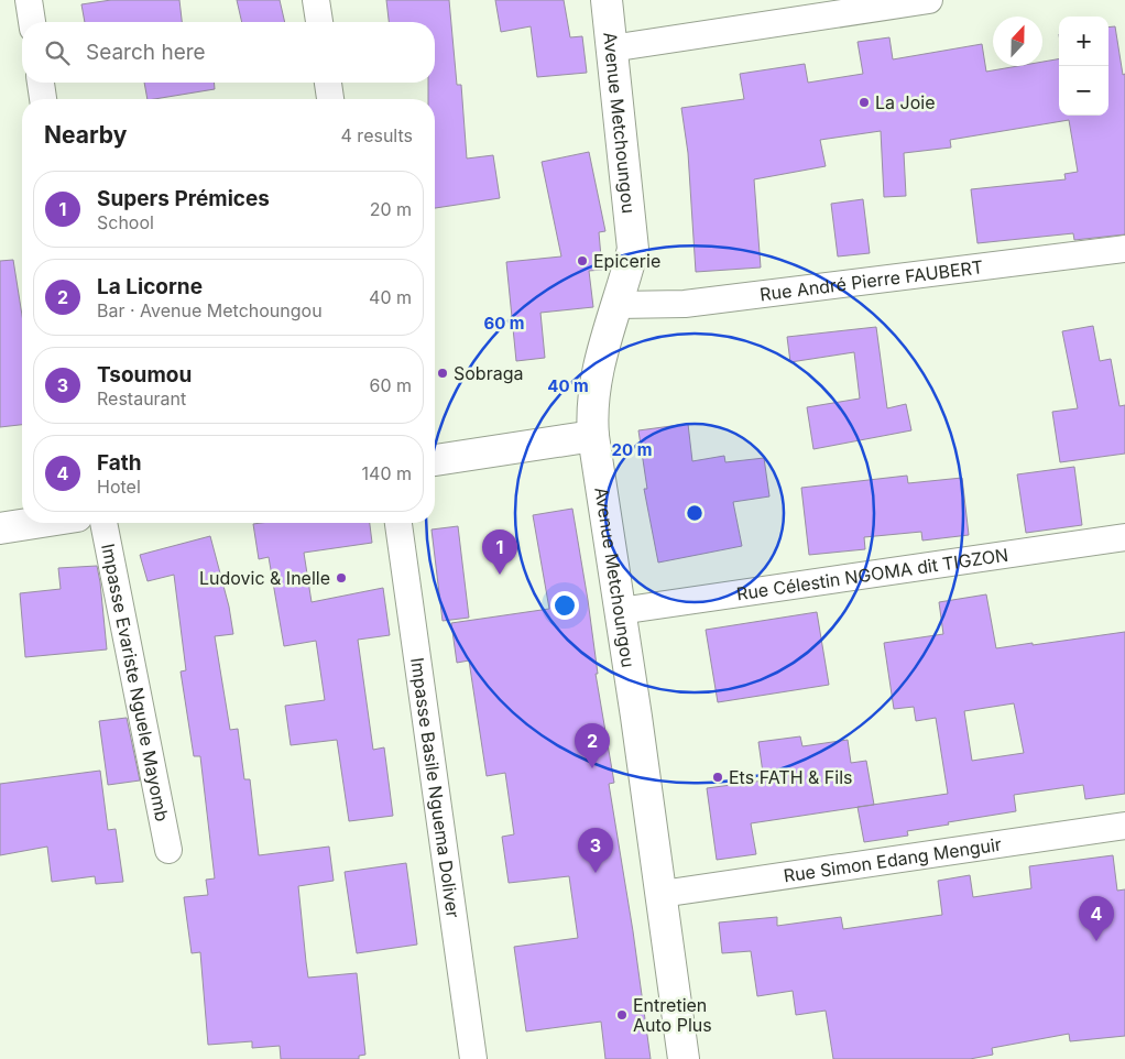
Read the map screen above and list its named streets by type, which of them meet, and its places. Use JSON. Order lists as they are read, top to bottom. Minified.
{"streets":{"main road":["Avenue Metchoungou"],"street":["Rue André Pierre FAUBERT","Rue Célestin NGOMA dit TIGZON","Impasse Evariste Nguele Mayomb","Impasse Basile Nguema Doliver","Rue Simon Edang Menguir"]},"crossings":[["Avenue Metchoungou","Rue André Pierre FAUBERT"],["Avenue Metchoungou","Rue Célestin NGOMA dit TIGZON"],["Avenue Metchoungou","Rue Simon Edang Menguir"]],"places":["La Joie","Epicerie","Sobraga","Ludovic & Inelle","Ets FATH & Fils","Entretien Auto Plus"],"north":"top","page":{"map_buttons":["+","−"],"search":"Search here","heading":["Nearby","4 results"],"list":[{"mark":"1","name":"Supers Prémices","note":"School","value":"20 m"},{"mark":"2","name":"La Licorne","note":"Bar · Avenue Metchoungou","value":"40 m"},{"mark":"3","name":"Tsoumou","note":"Restaurant","value":"60 m"},{"mark":"4","name":"Fath","note":"Hotel","value":"140 m"}],"pins":["1","2","3","4"]},"rings":["60 m","40 m","20 m"]}
